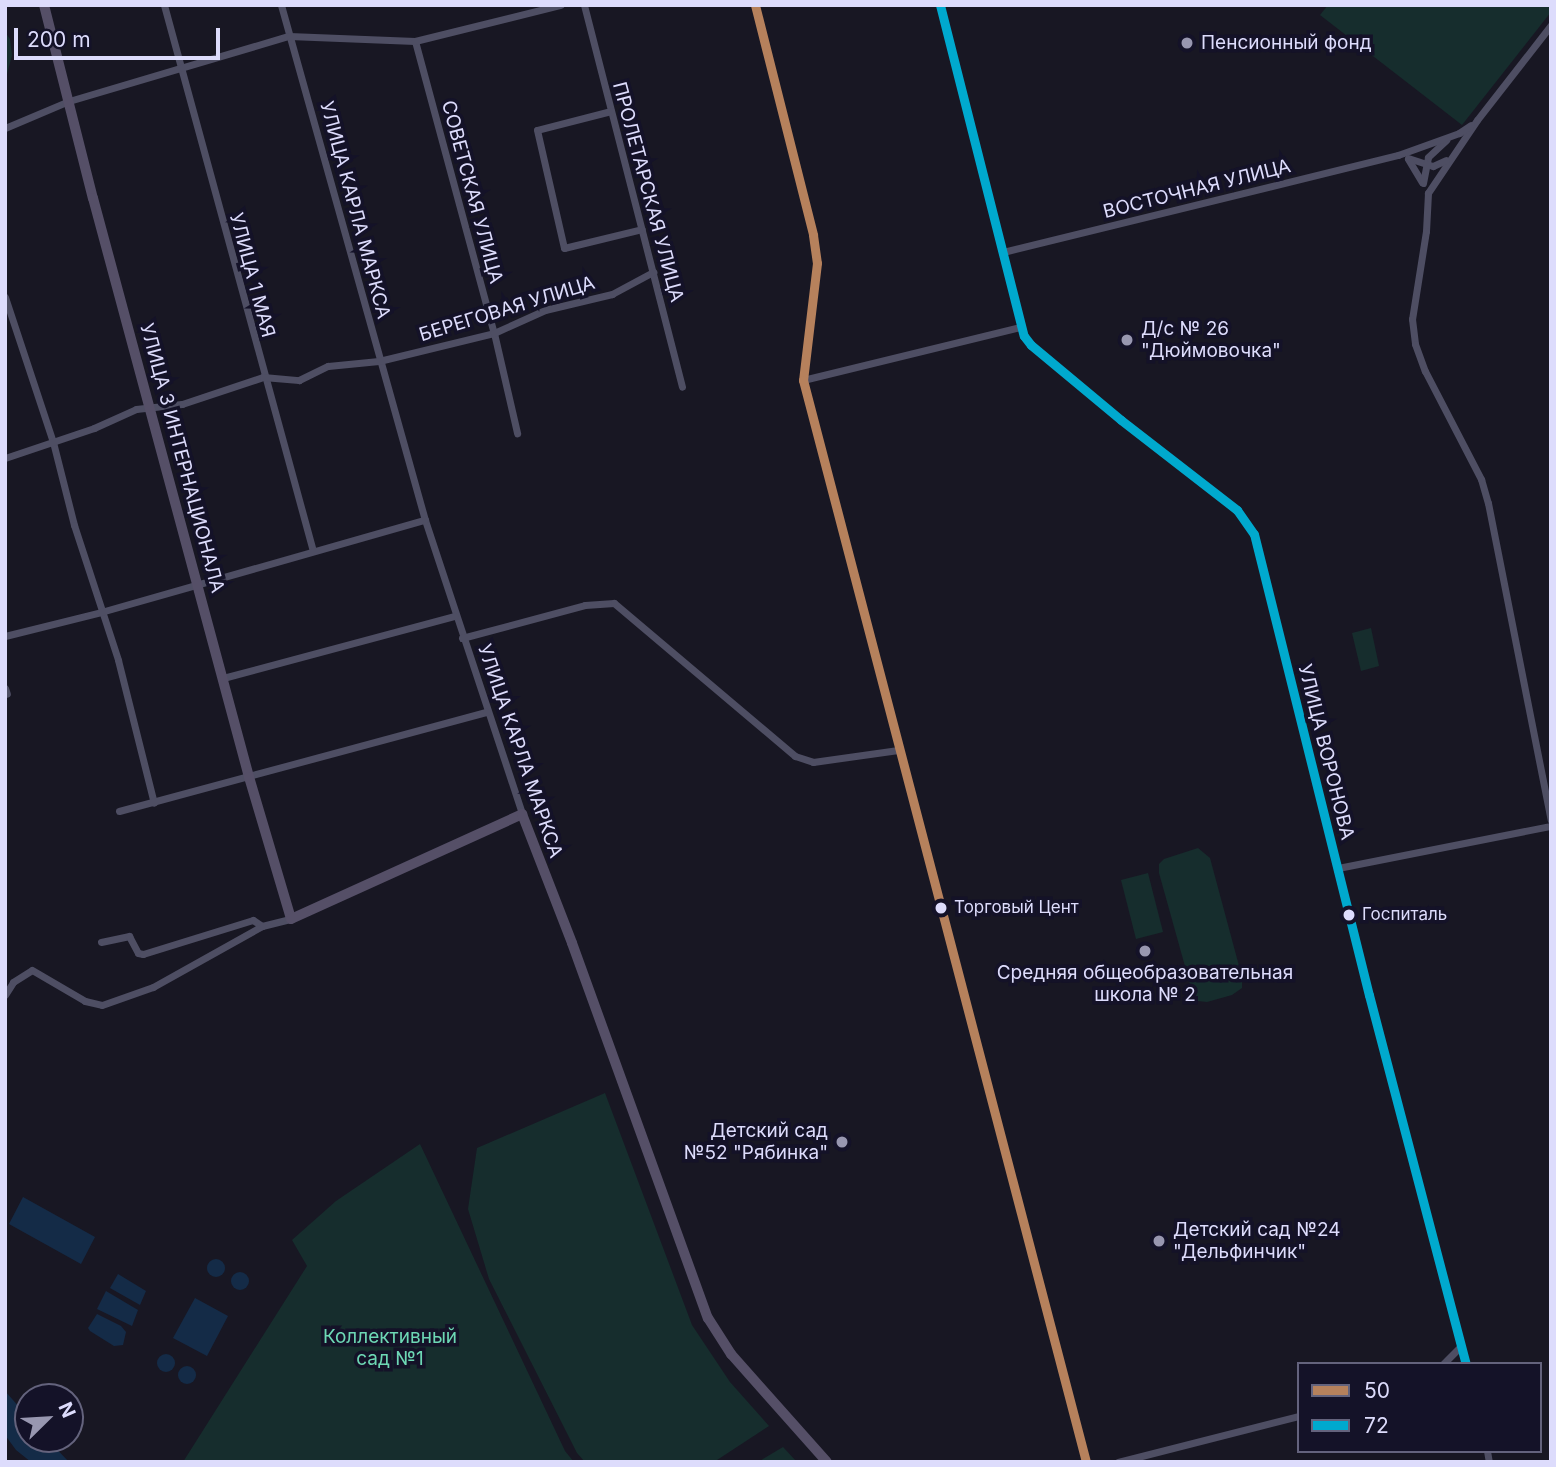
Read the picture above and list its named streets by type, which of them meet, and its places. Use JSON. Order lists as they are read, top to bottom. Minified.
{"streets":{"main road":["УЛИЦА КАРЛА МАРКСА","УЛИЦА 3 ИНТЕРНАЦИОНАЛА"],"street":["ВОСТОЧНАЯ УЛИЦА","СОВЕТСКАЯ УЛИЦА","ПРОЛЕТАРСКАЯ УЛИЦА","УЛИЦА 1 МАЯ","БЕРЕГОВАЯ УЛИЦА","УЛИЦА ВОРОНОВА"]},"crossings":[["ВОСТОЧНАЯ УЛИЦА","УЛИЦА ВОРОНОВА"],["СОВЕТСКАЯ УЛИЦА","БЕРЕГОВАЯ УЛИЦА"],["ПРОЛЕТАРСКАЯ УЛИЦА","БЕРЕГОВАЯ УЛИЦА"],["УЛИЦА КАРЛА МАРКСА","БЕРЕГОВАЯ УЛИЦА"],["УЛИЦА 1 МАЯ","БЕРЕГОВАЯ УЛИЦА"],["БЕРЕГОВАЯ УЛИЦА","УЛИЦА 3 ИНТЕРНАЦИОНАЛА"]],"parks":["Коллективный сад №1"],"places":["Пенсионный фонд","Д/с № 26 \"Дюймовочка\"","Торговый Цент","Госпиталь","Средняя общеобразовательная школа № 2","Детский сад №52 \"Рябинка\"","Детский сад №24 \"Дельфинчик\""],"lines":["transit line 50","transit line 72"],"legend":["50","72"],"scale_bar":"200 m","north":"top right"}
